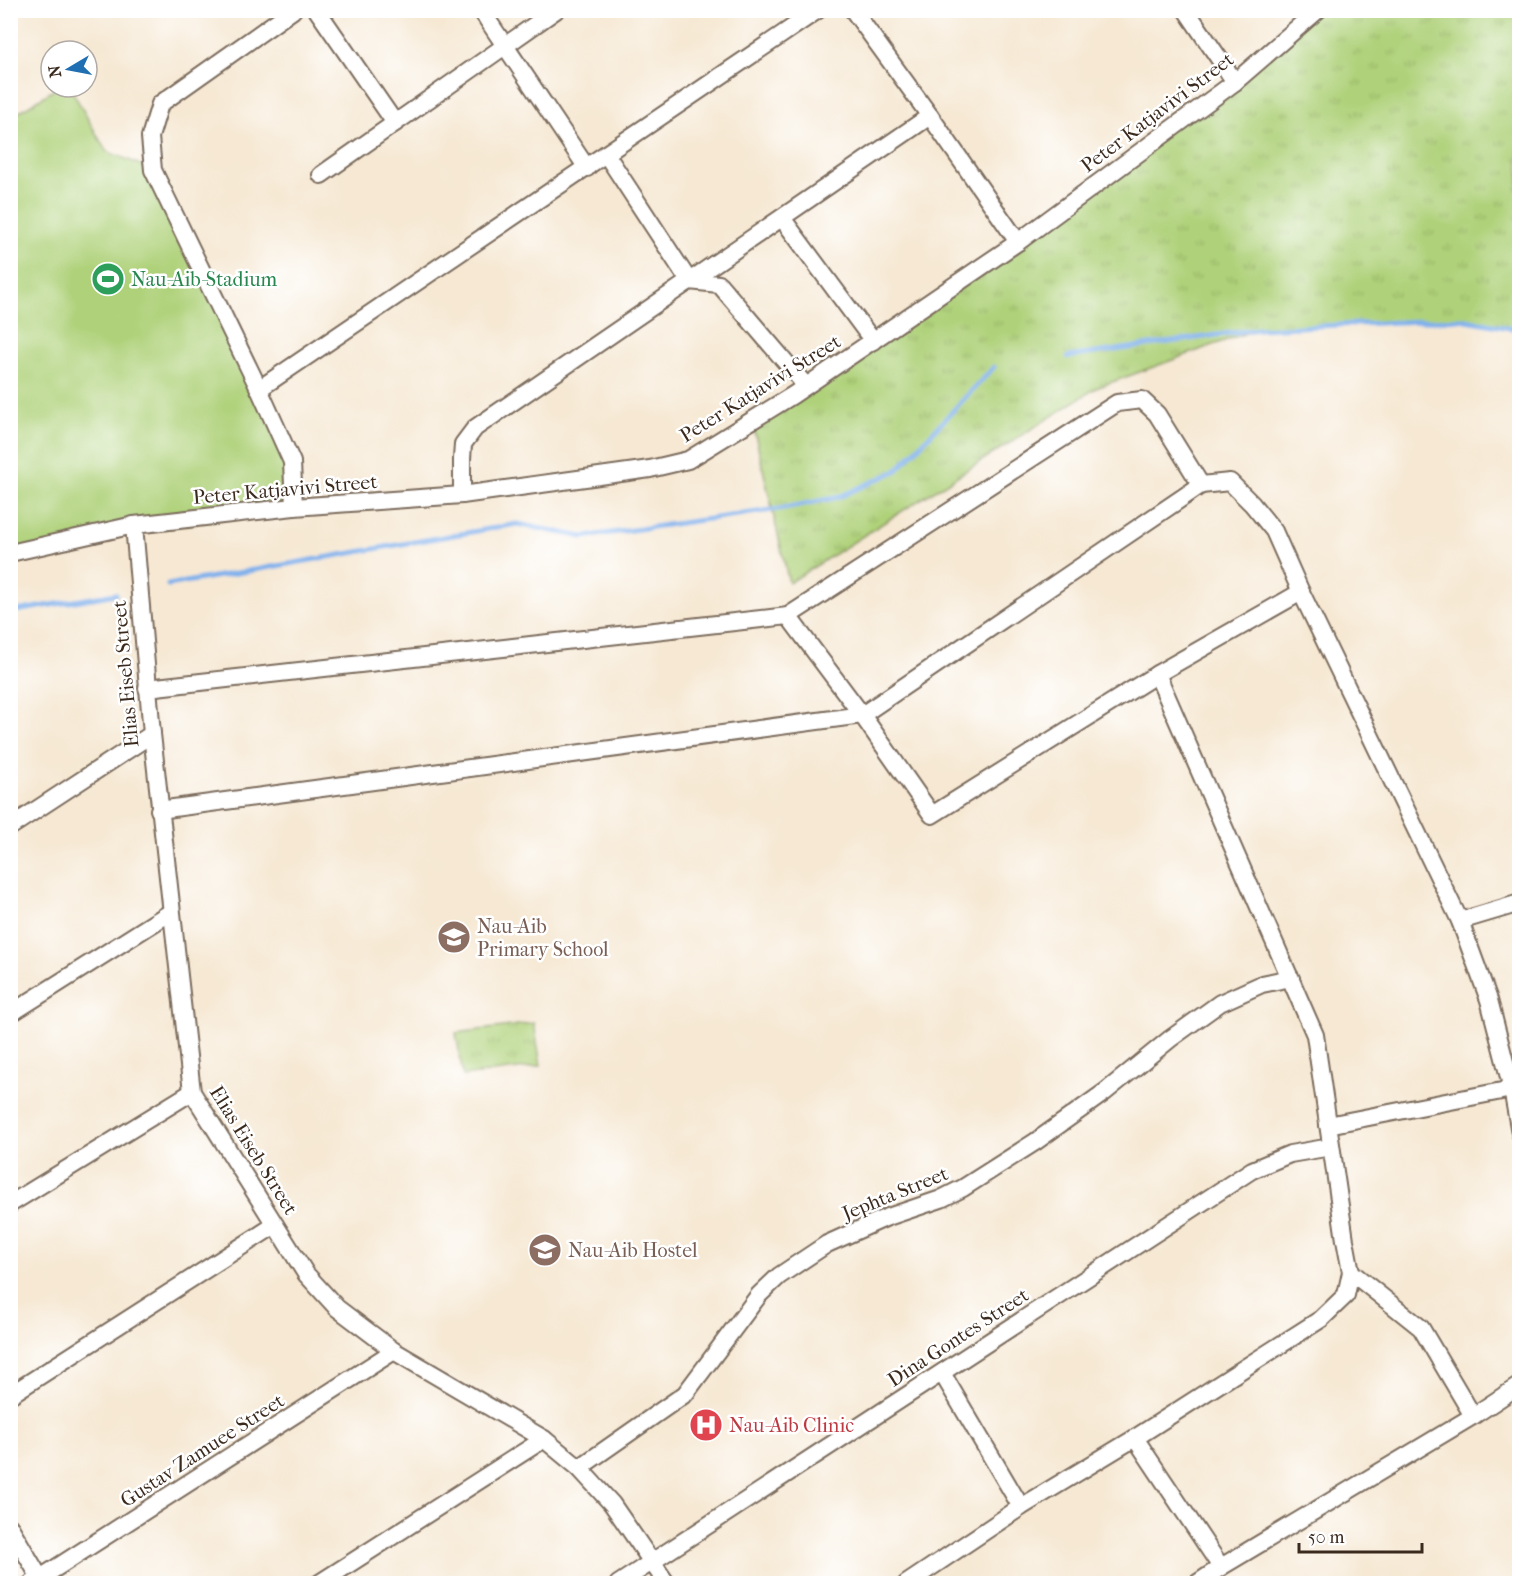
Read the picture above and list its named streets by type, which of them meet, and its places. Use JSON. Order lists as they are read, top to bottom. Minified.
{"streets":{"street":["Peter Katjavivi Street","Elias Eiseb Street","Jephta Street","Dina Gontes Street","Gustav Zamuee Street"]},"crossings":[["Peter Katjavivi Street","Elias Eiseb Street"],["Elias Eiseb Street","Jephta Street"],["Elias Eiseb Street","Dina Gontes Street"],["Elias Eiseb Street","Gustav Zamuee Street"]],"places":{"sports":["Nau-Aib-Stadium"],"school or university":["Nau-Aib Primary School","Nau-Aib Hostel"],"hospital":["Nau-Aib Clinic"]},"scale_bar":"50 m","north":"left"}
